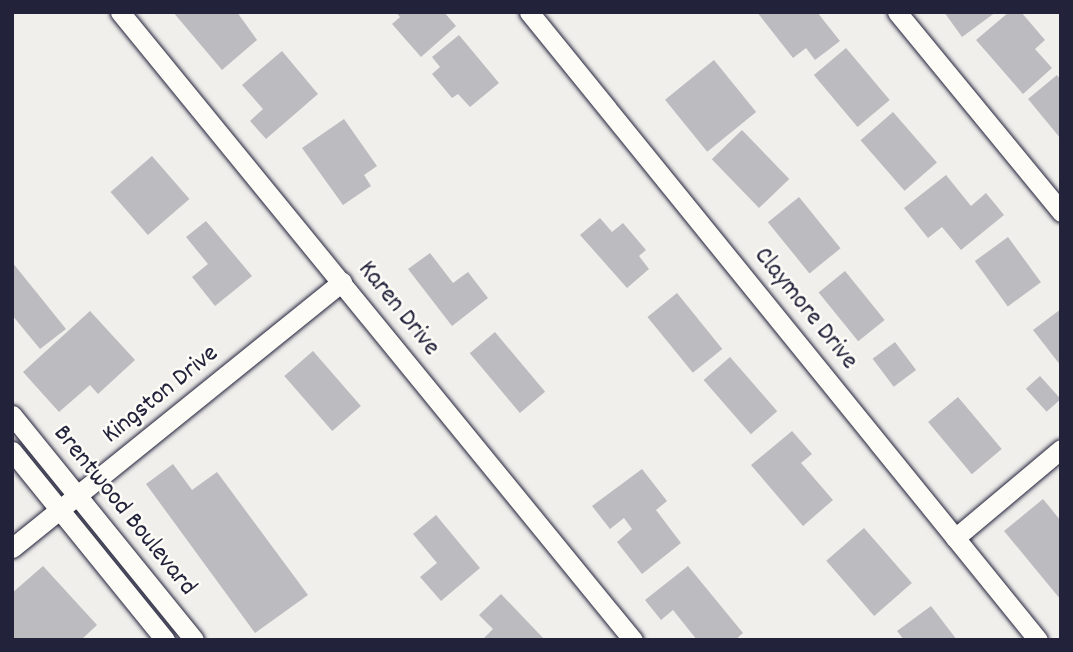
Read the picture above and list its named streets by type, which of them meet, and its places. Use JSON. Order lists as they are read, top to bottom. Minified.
{"streets":{"street":["Karen Drive","Claymore Drive","Kingston Drive","Brentwood Boulevard"]},"crossings":[["Karen Drive","Kingston Drive"],["Kingston Drive","Brentwood Boulevard"]]}
